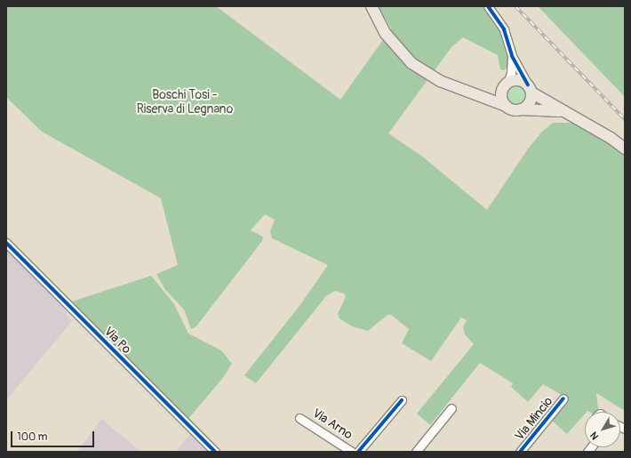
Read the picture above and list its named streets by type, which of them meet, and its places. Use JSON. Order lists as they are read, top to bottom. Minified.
{"streets":{"street":["Via Po","Via Mincio","Via Arno"]},"parks":["Boschi Tosi - Riserva di Legnano"],"scale_bar":"100 m","north":"bottom left"}
